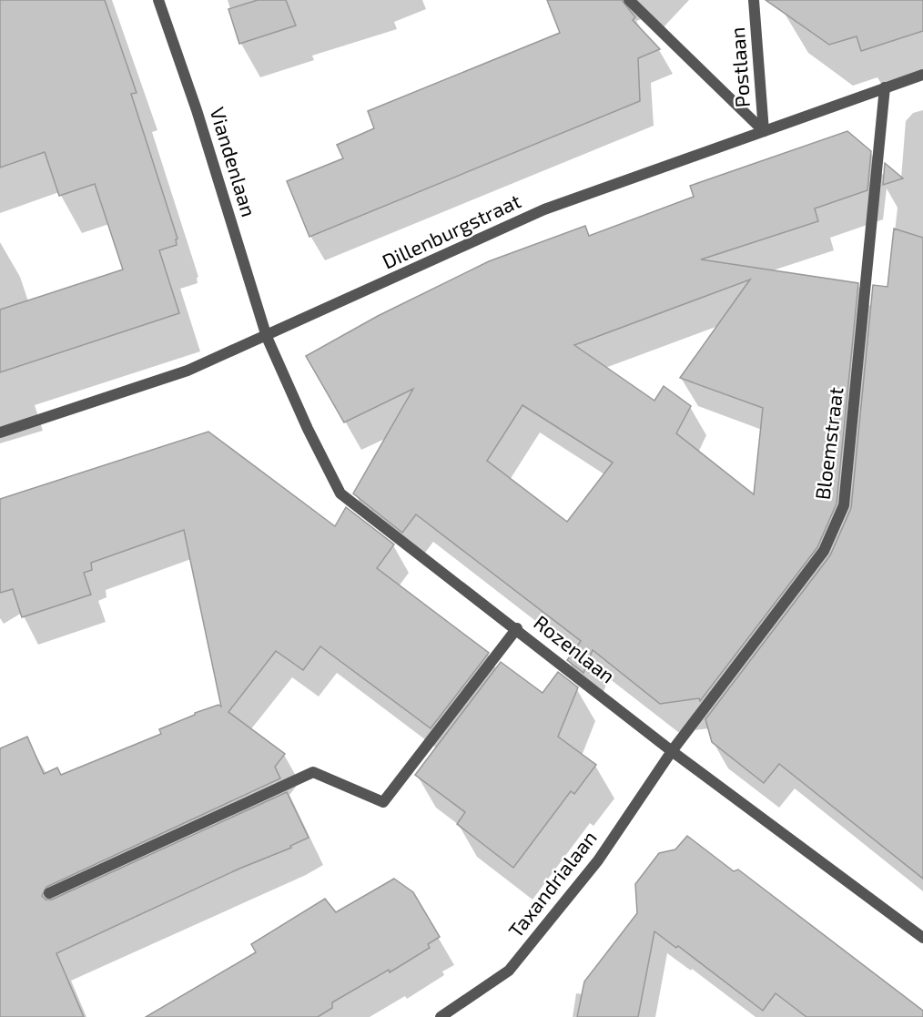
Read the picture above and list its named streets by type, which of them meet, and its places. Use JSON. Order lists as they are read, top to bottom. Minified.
{"streets":{"street":["Postlaan","Viandenlaan","Dillenburgstraat","Bloemstraat","Rozenlaan","Taxandrialaan"]},"crossings":[["Postlaan","Dillenburgstraat"],["Viandenlaan","Dillenburgstraat"],["Viandenlaan","Rozenlaan"],["Dillenburgstraat","Bloemstraat"],["Dillenburgstraat","Rozenlaan"],["Bloemstraat","Rozenlaan"],["Bloemstraat","Taxandrialaan"],["Rozenlaan","Taxandrialaan"]]}
